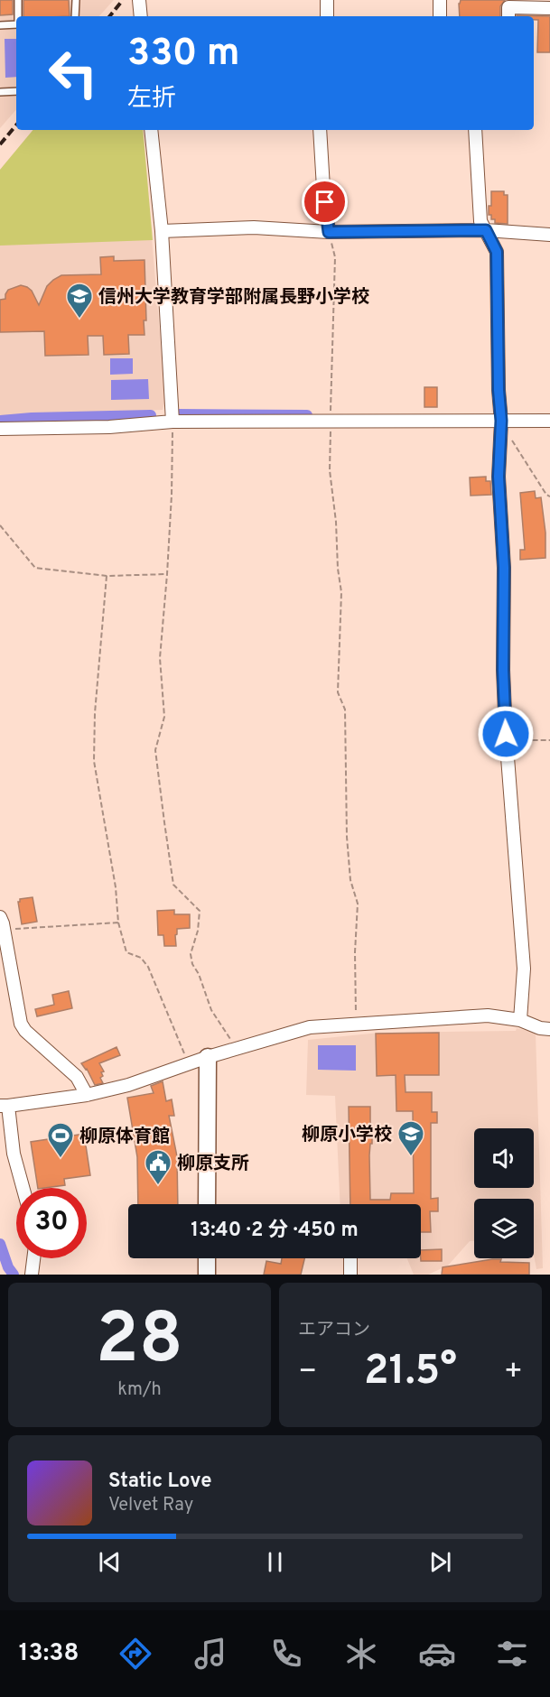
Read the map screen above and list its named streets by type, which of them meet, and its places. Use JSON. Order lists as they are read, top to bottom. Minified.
{"places":{"school or university":["信州大学教育学部附属長野小学校","柳原小学校"],"sports":["柳原体育館"],"public building":["柳原支所"]},"page":{"turn":["330 m","左折"],"limit":"30","trip":"13:40 · 2 分 · 450 m","tile":[["28","km/h"],"エアコン"],"heat":["−","21.5°","+"],"song":["Static Love","Velvet Ray"],"tabs":"13:38"}}
